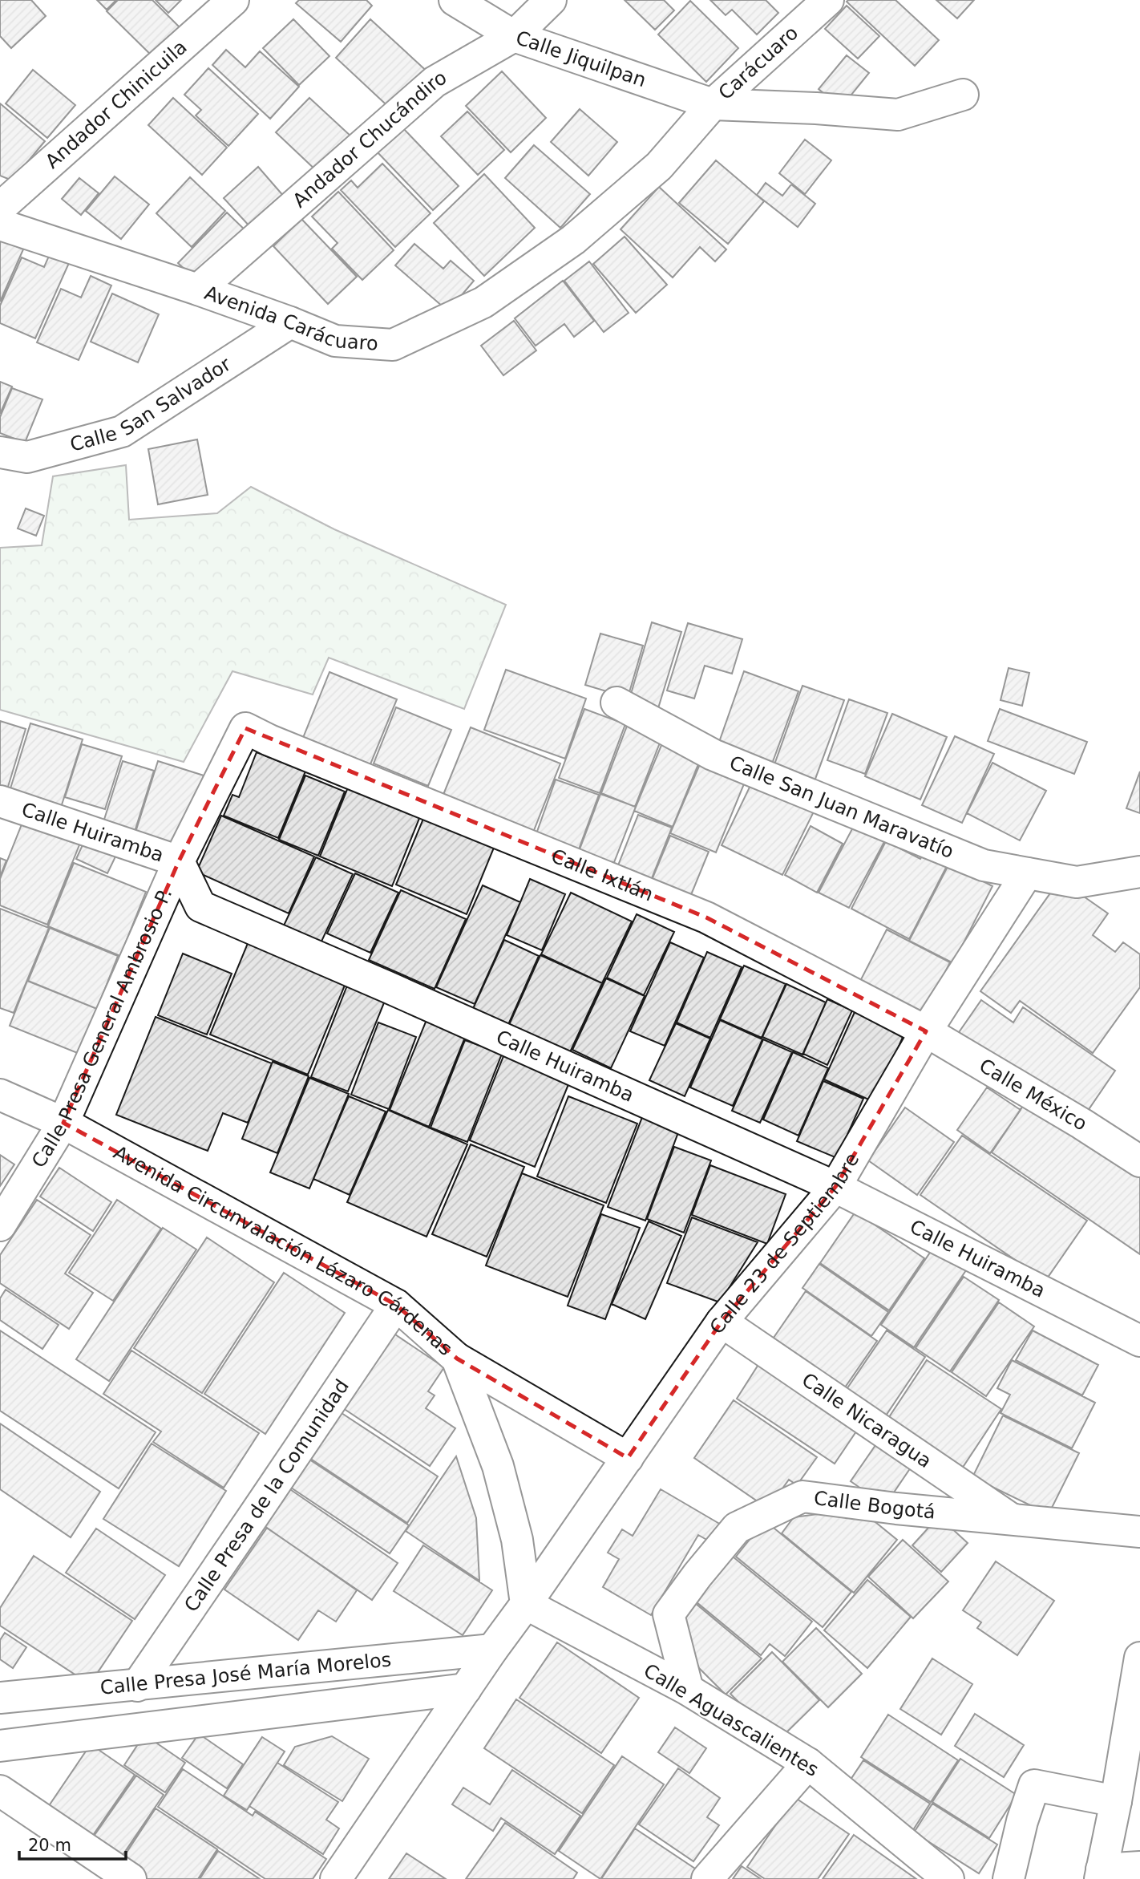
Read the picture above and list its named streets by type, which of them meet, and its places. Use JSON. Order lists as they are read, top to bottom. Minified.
{"streets":{"street":["Calle Jiquilpan","Carácuaro","Andador Chinicuila","Andador Chucándiro","Avenida Carácuaro","Calle San Salvador","Calle San Juan Maravatío","Calle Huiramba","Calle Ixtlán","Calle Presa General Ambrosio P.","Calle México","Calle 23 de Septiembre","Avenida Circunvalación Lázaro Cárdenas","Calle Nicaragua","Calle Presa de la Comunidad","Calle Bogotá","Calle Presa José María Morelos","Calle Aguascalientes"]},"crossings":[["Calle Jiquilpan","Carácuaro"],["Calle Jiquilpan","Andador Chucándiro"],["Calle Jiquilpan","Avenida Carácuaro"],["Carácuaro","Avenida Carácuaro"],["Andador Chucándiro","Avenida Carácuaro"],["Avenida Carácuaro","Calle San Salvador"],["Calle San Juan Maravatío","Calle 23 de Septiembre"],["Calle Huiramba","Calle Presa General Ambrosio P."],["Calle Huiramba","Calle 23 de Septiembre"],["Calle Ixtlán","Calle Presa General Ambrosio P."],["Calle Ixtlán","Calle México"],["Calle Ixtlán","Calle 23 de Septiembre"],["Calle Presa General Ambrosio P.","Avenida Circunvalación Lázaro Cárdenas"],["Calle México","Calle 23 de Septiembre"],["Calle 23 de Septiembre","Avenida Circunvalación Lázaro Cárdenas"],["Calle 23 de Septiembre","Calle Nicaragua"],["Calle 23 de Septiembre","Calle Aguascalientes"],["Avenida Circunvalación Lázaro Cárdenas","Calle Presa de la Comunidad"],["Avenida Circunvalación Lázaro Cárdenas","Calle Aguascalientes"],["Calle Nicaragua","Calle Bogotá"],["Calle Presa de la Comunidad","Calle Presa José María Morelos"],["Calle Bogotá","Calle Aguascalientes"]],"scale_bar":"20 m"}
